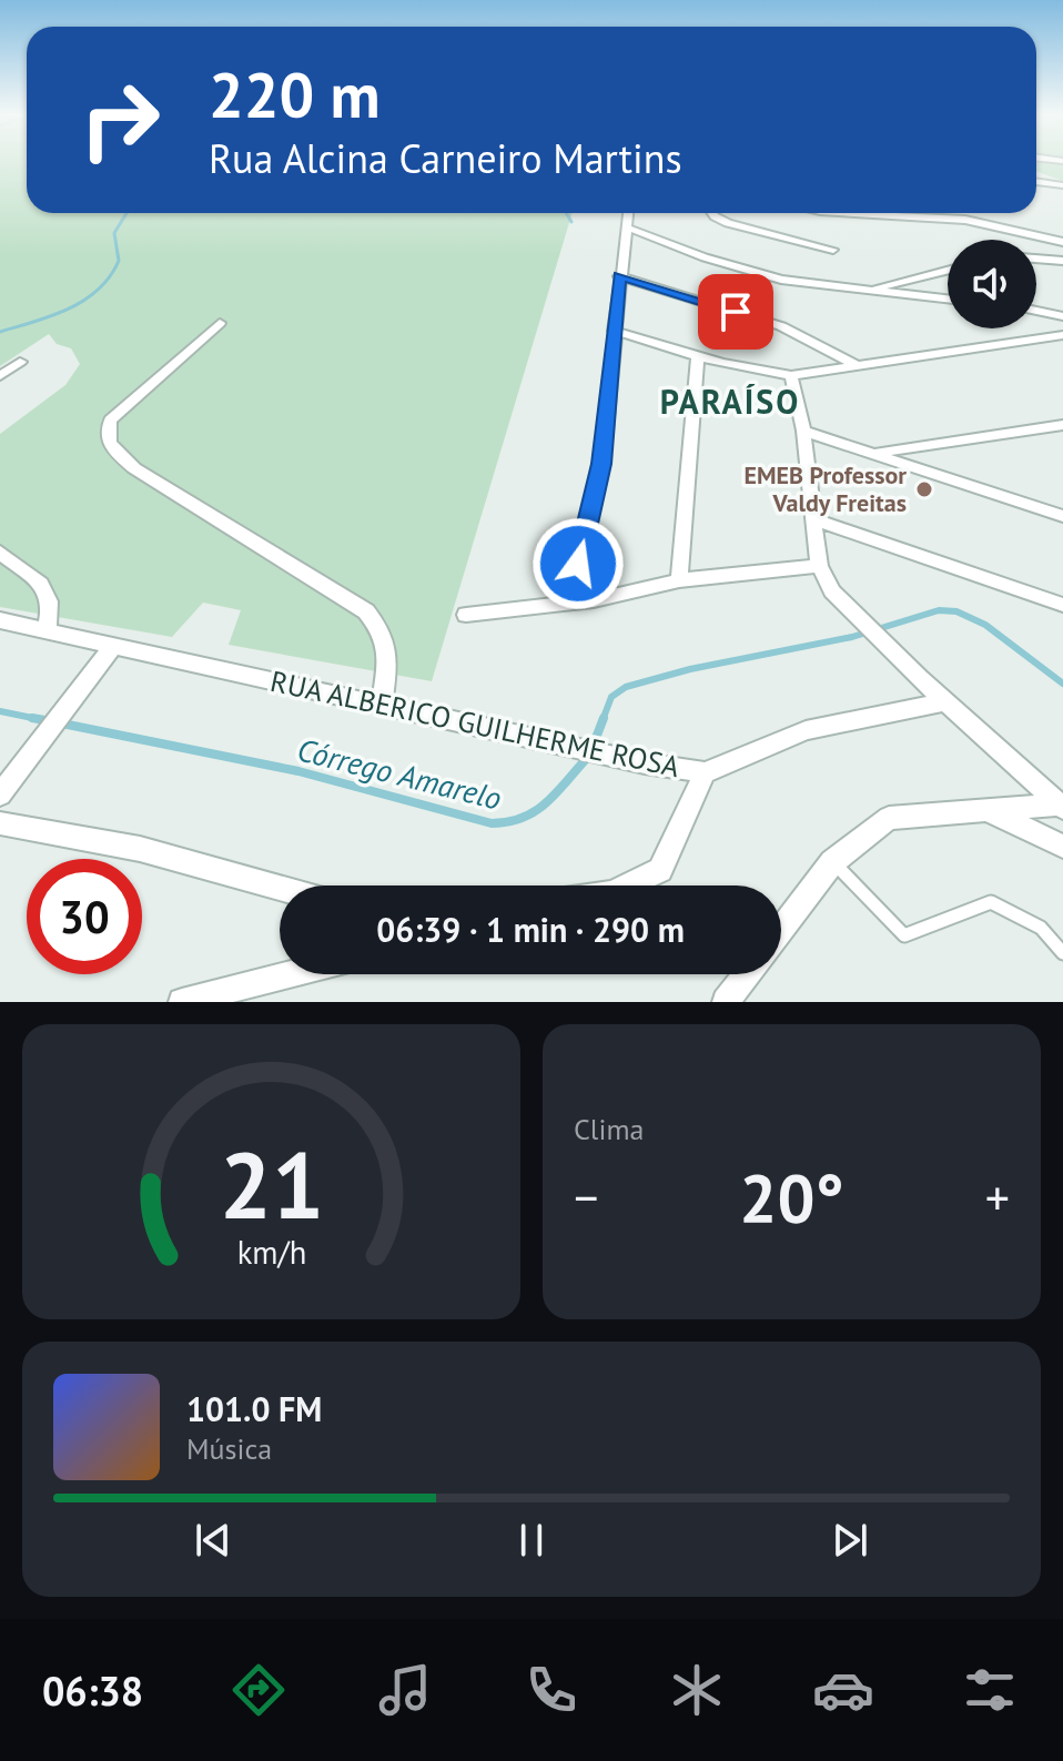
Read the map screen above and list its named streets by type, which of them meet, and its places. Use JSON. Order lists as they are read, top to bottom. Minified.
{"streets":{"street":["RUA ALBERICO GUILHERME ROSA"]},"districts":["PARAÍSO"],"water":["Córrego Amarelo"],"places":["EMEB Professor Valdy Freitas"],"page":{"turn":["220 m","Rua Alcina Carneiro Martins"],"limit":"30","trip":"06:39 · 1 min · 290 m","tile":"Clima","heat":["−","20°","+"],"song":["101.0 FM","Música"],"tabs":"06:38","gauge":["21","km/h"]}}
